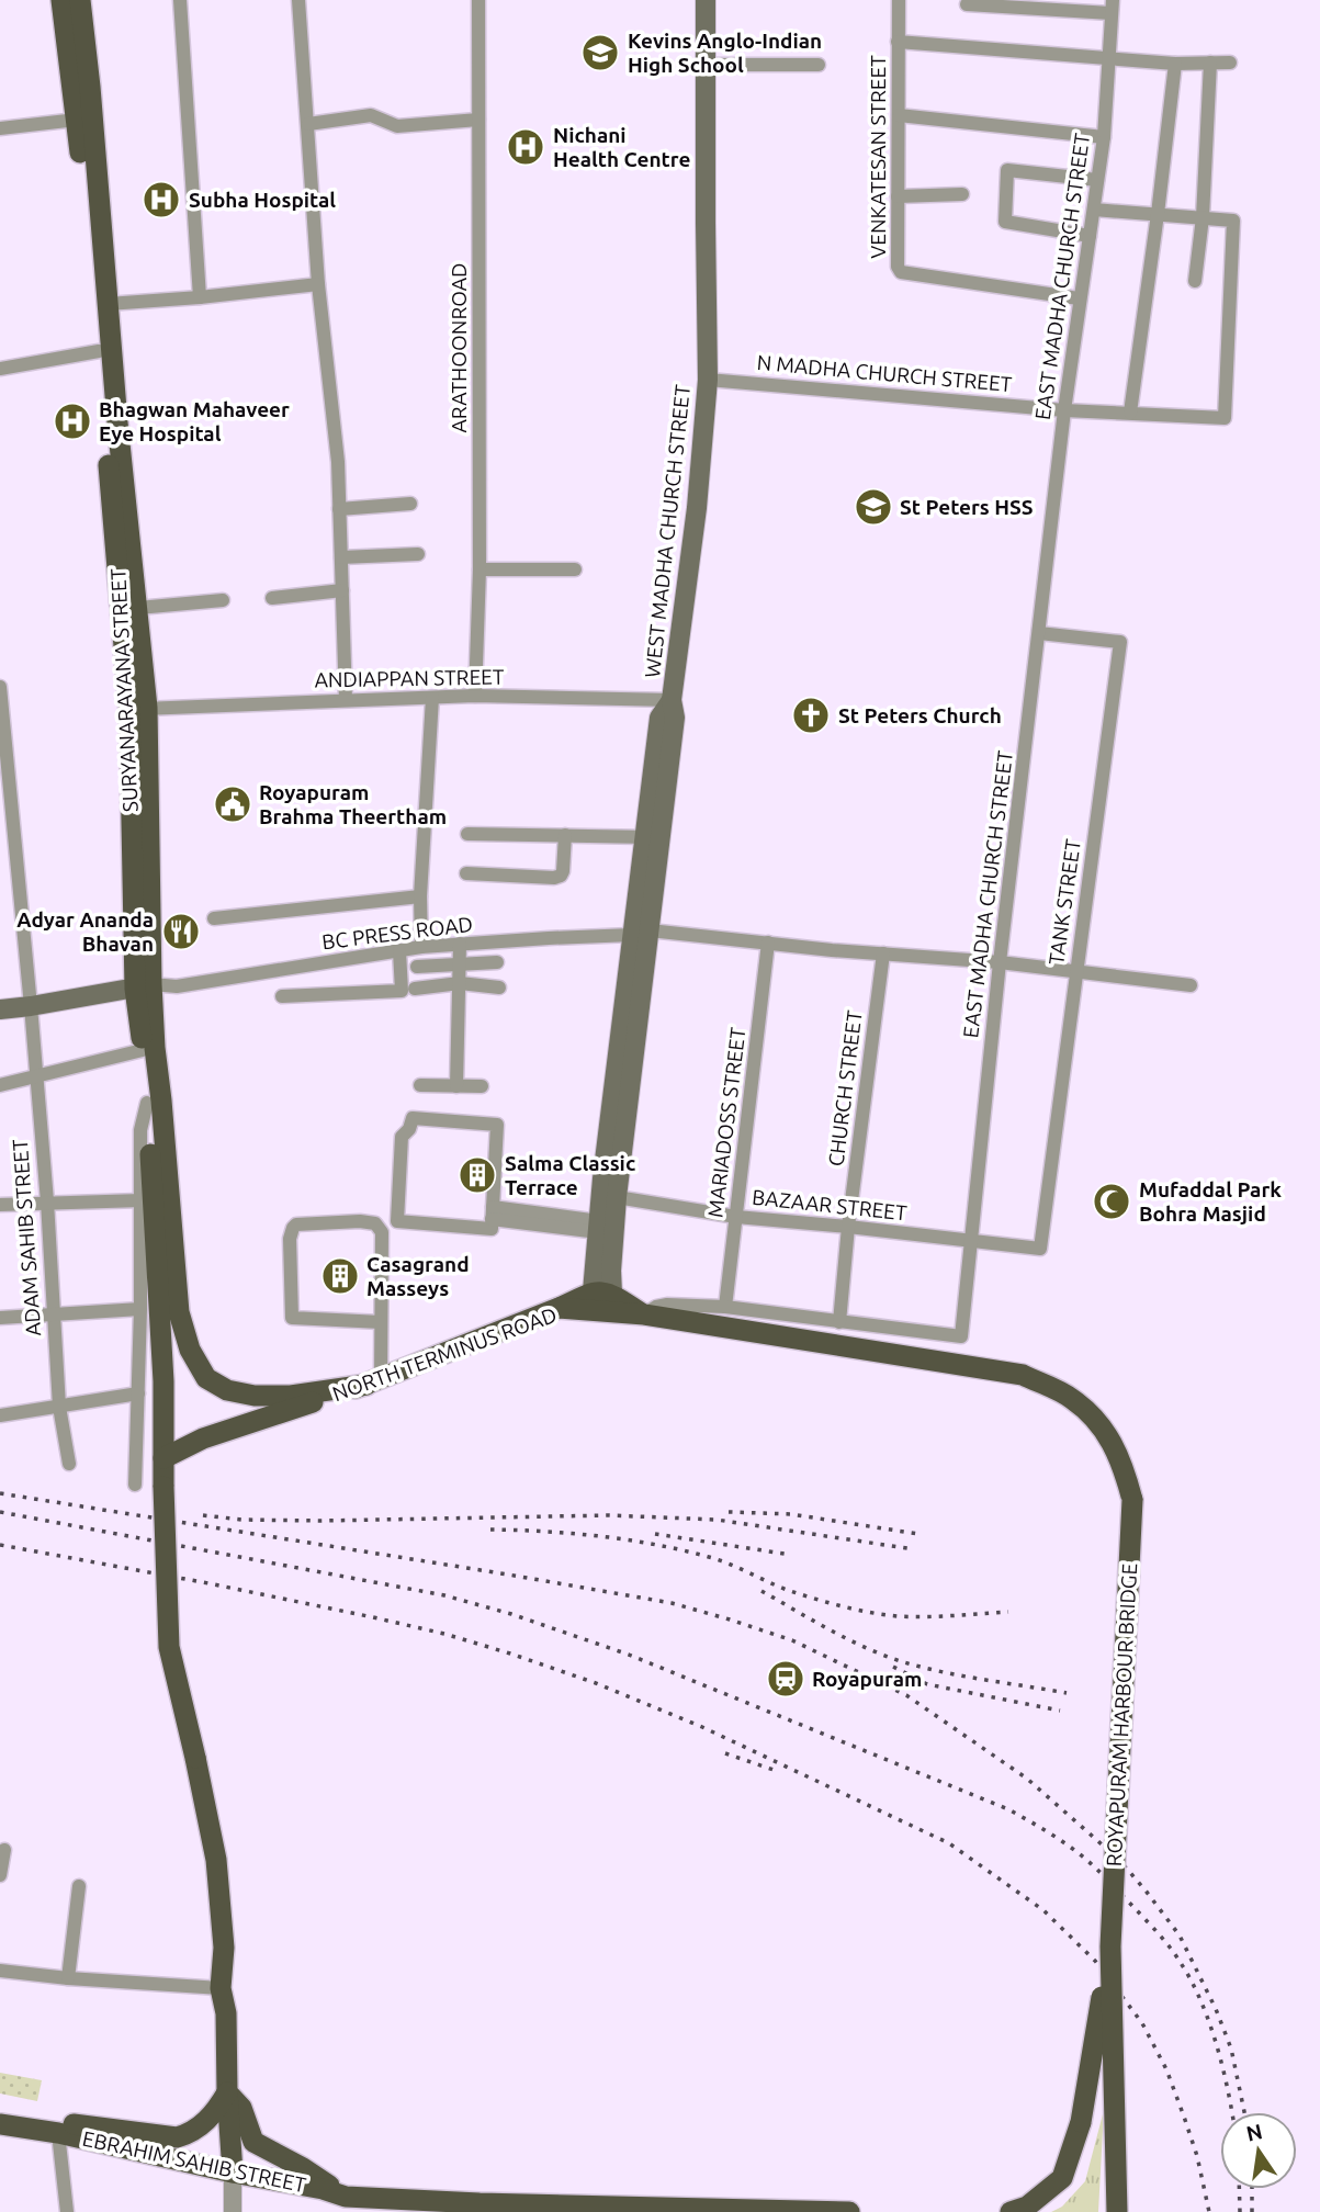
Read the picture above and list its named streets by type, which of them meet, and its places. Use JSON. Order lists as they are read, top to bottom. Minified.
{"streets":{"main road":["WEST MADHA CHURCH STREET","SURYANARAYANA STREET","NORTH TERMINUS ROAD","ROYAPURAM HARBOUR BRIDGE","EBRAHIM SAHIB STREET"],"street":["VENKATESAN STREET","EAST MADHA CHURCH STREET","ARATHOONROAD","N MADHA CHURCH STREET","ANDIAPPAN STREET","TANK STREET","BC PRESS ROAD","CHURCH STREET","MARIADOSS STREET","BAZAAR STREET","ADAM SAHIB STREET"]},"crossings":[["VENKATESAN STREET","EAST MADHA CHURCH STREET"],["EAST MADHA CHURCH STREET","N MADHA CHURCH STREET"],["EAST MADHA CHURCH STREET","TANK STREET"],["EAST MADHA CHURCH STREET","BC PRESS ROAD"],["EAST MADHA CHURCH STREET","CHURCH STREET"],["EAST MADHA CHURCH STREET","BAZAAR STREET"],["ARATHOONROAD","ANDIAPPAN STREET"],["N MADHA CHURCH STREET","WEST MADHA CHURCH STREET"],["WEST MADHA CHURCH STREET","ANDIAPPAN STREET"],["WEST MADHA CHURCH STREET","BC PRESS ROAD"],["WEST MADHA CHURCH STREET","BAZAAR STREET"],["ANDIAPPAN STREET","SURYANARAYANA STREET"],["SURYANARAYANA STREET","BC PRESS ROAD"],["SURYANARAYANA STREET","NORTH TERMINUS ROAD"],["SURYANARAYANA STREET","EBRAHIM SAHIB STREET"],["TANK STREET","BC PRESS ROAD"],["TANK STREET","BAZAAR STREET"],["BC PRESS ROAD","CHURCH STREET"],["BC PRESS ROAD","MARIADOSS STREET"],["CHURCH STREET","BAZAAR STREET"],["MARIADOSS STREET","BAZAAR STREET"],["NORTH TERMINUS ROAD","ROYAPURAM HARBOUR BRIDGE"]],"places":{"school or university":["Kevins Anglo-Indian High School","St Peters HSS"],"hospital":["Nichani Health Centre","Subha Hospital","Bhagwan Mahaveer Eye Hospital"],"church":["St Peters Church"],"public building":["Royapuram Brahma Theertham"],"restaurant":["Adyar Ananda Bhavan"],"building":["Salma Classic Terrace","Casagrand Masseys"],"mosque":["Mufaddal Park Bohra Masjid"],"station":["Royapuram"]},"north":"top"}
